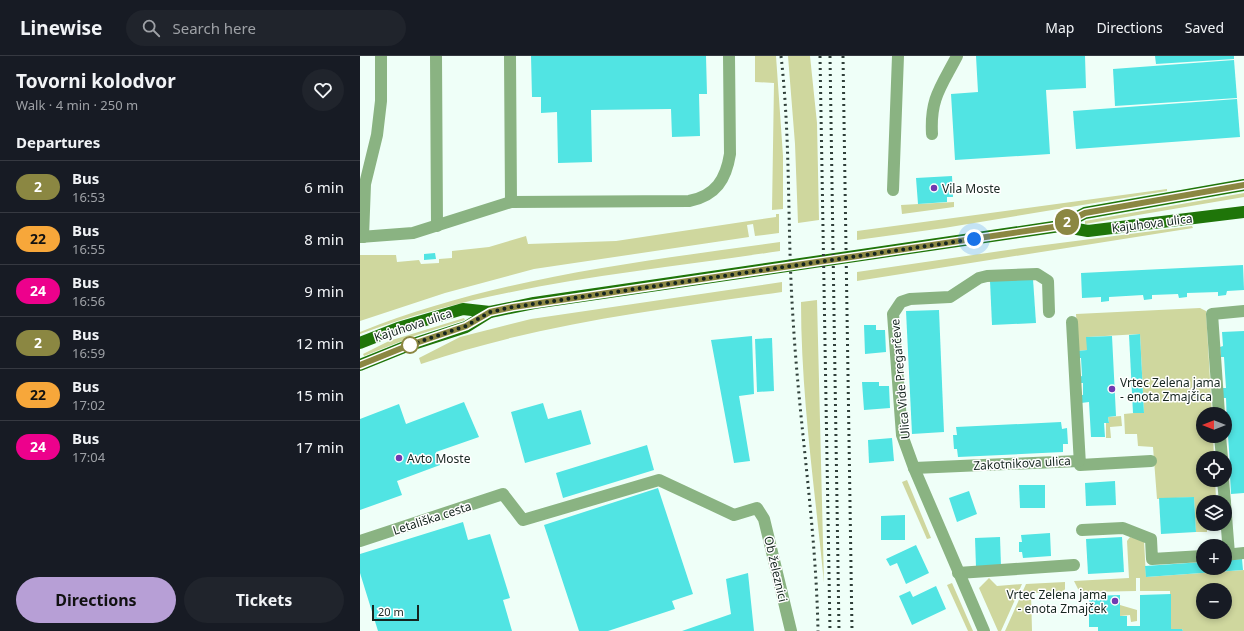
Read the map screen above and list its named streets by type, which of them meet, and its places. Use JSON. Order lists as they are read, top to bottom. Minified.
{"streets":{"main road":["Kajuhova ulica"],"street":["Ulica Vide Pregarčeve","Zakotnikova ulica","Letališka cesta","Ob železnici"]},"crossings":[["Ulica Vide Pregarčeve","Zakotnikova ulica"],["Letališka cesta","Ob železnici"]],"places":["Vila Moste","Vrtec Zelena jama - enota Zmajčica","Avto Moste","Vrtec Zelena jama - enota Zmajček"],"lines":["bus line 2"],"scale_bar":"20 m","north":"left","page":{"header":"Linewise","search":"Search here","nav":["Map","Directions","Saved"],"heading":[["Tovorni kolodvor","Walk · 4 min · 250 m"],"Departures"],"on_map":"2","list":[{"mark":"2","name":"Bus","note":"16:53","value":"6 min"},{"mark":"22","name":"Bus","note":"16:55","value":"8 min"},{"mark":"24","name":"Bus","note":"16:56","value":"9 min"},{"mark":"2","name":"Bus","note":"16:59","value":"12 min"},{"mark":"22","name":"Bus","note":"17:02","value":"15 min"},{"mark":"24","name":"Bus","note":"17:04","value":"17 min"}],"map_buttons":["+","−"],"buttons":["Directions","Tickets"],"scale":"20 m"}}
